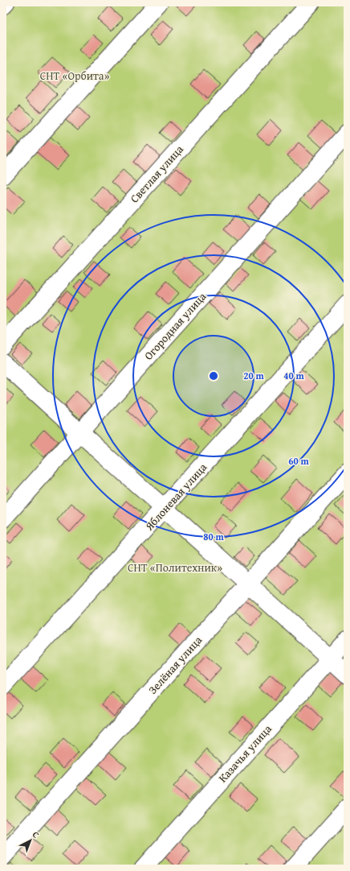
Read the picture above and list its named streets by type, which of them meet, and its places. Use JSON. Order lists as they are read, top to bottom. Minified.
{"streets":{"street":["Светлая улица","Огородная улица","Яблоневая улица","Зелёная улица","Казачья улица"]},"parks":["СНТ «Орбита»","СНТ «Политехник»"],"north":"top right","rings":["20 m","40 m","60 m","80 m"]}
